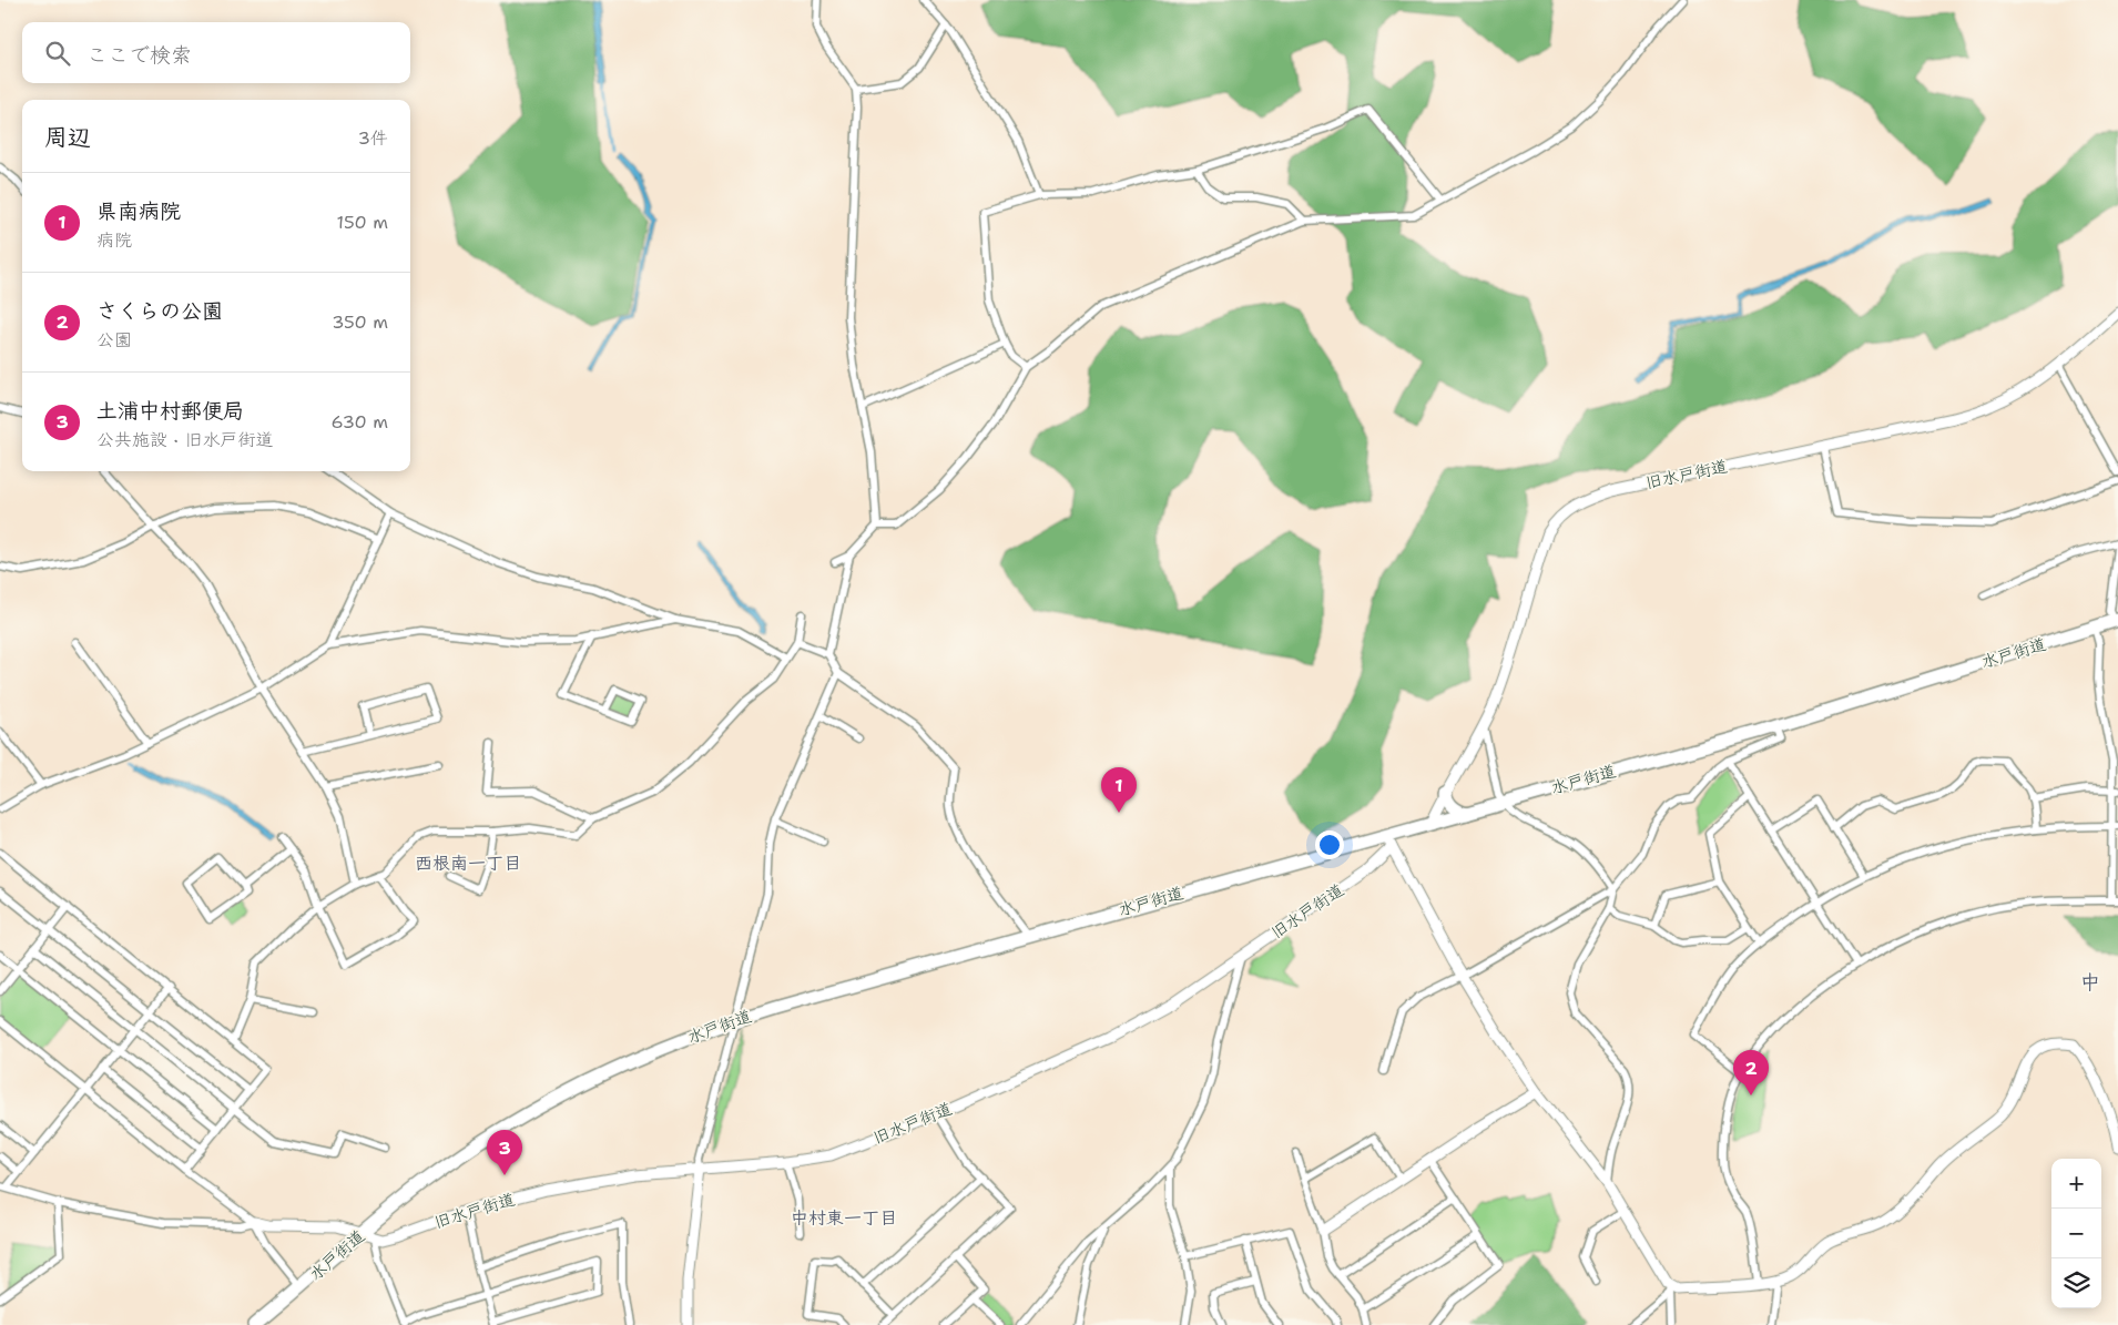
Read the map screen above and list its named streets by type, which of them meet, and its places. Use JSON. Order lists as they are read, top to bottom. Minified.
{"streets":{"highway":["水戸街道"],"street":["旧水戸街道"]},"crossings":[["旧水戸街道","水戸街道"]],"districts":["西根南一丁目","中","中村東一丁目"],"page":{"search":"ここで検索","heading":["周辺","3件"],"list":[{"mark":"1","name":"県南病院","note":"病院","value":"150 m"},{"mark":"2","name":"さくらの公園","note":"公園","value":"350 m"},{"mark":"3","name":"土浦中村郵便局","note":"公共施設 · 旧水戸街道","value":"630 m"}],"pins":["1","2","3"],"map_buttons":["+","−"]}}
